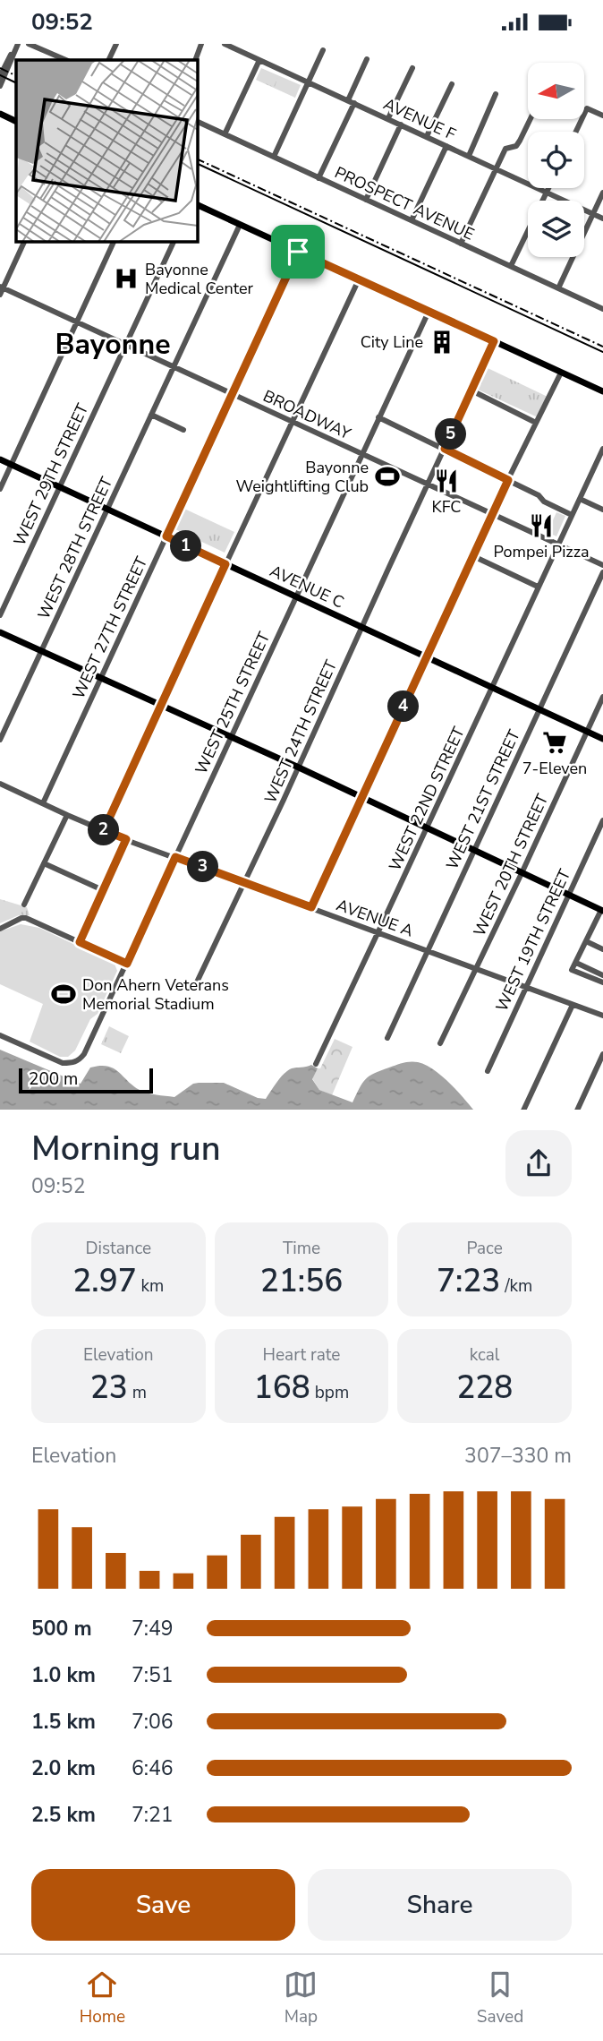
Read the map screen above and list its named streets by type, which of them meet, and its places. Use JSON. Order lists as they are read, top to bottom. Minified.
{"streets":{"main road":["AVENUE C"],"street":["AVENUE F","PROSPECT AVENUE","BROADWAY","WEST 29TH STREET","WEST 28TH STREET","WEST 27TH STREET","WEST 25TH STREET","WEST 24TH STREET","WEST 22ND STREET","WEST 21ST STREET","WEST 20TH STREET","AVENUE A","WEST 19TH STREET"]},"crossings":[["BROADWAY","WEST 29TH STREET"],["BROADWAY","WEST 28TH STREET"],["BROADWAY","WEST 27TH STREET"],["BROADWAY","WEST 25TH STREET"],["BROADWAY","WEST 24TH STREET"],["BROADWAY","WEST 22ND STREET"],["WEST 29TH STREET","AVENUE C"],["WEST 28TH STREET","AVENUE C"],["AVENUE C","WEST 27TH STREET"],["AVENUE C","WEST 25TH STREET"],["AVENUE C","WEST 24TH STREET"],["AVENUE C","WEST 22ND STREET"],["AVENUE C","WEST 21ST STREET"],["AVENUE C","WEST 20TH STREET"],["WEST 27TH STREET","AVENUE A"],["WEST 25TH STREET","AVENUE A"],["WEST 24TH STREET","AVENUE A"],["WEST 22ND STREET","AVENUE A"],["WEST 21ST STREET","AVENUE A"],["WEST 20TH STREET","AVENUE A"],["AVENUE A","WEST 19TH STREET"]],"districts":["Bayonne"],"places":{"hospital":["Bayonne Medical Center"],"building":["City Line"],"sports":["Bayonne Weightlifting Club","Don Ahern Veterans Memorial Stadium"],"restaurant":["KFC","Pompei Pizza"],"supermarket":["7-Eleven"]},"scale_bar":"200 m","north":"left","page":{"status":"09:52","pins":["5","1","4","2","3"],"scale":"200 m","heading":["Morning run","09:52"],"stats":[["Distance","2.97 km"],["Time","21:56"],["Pace","7:23 /km"],["Elevation","23 m"],["Heart rate","168 bpm"],["kcal","228"]],"chart":["Elevation","307–330 m"],"list":[{"name":"500 m","note":"7:49"},{"name":"1.0 km","note":"7:51"},{"name":"1.5 km","note":"7:06"},{"name":"2.0 km","note":"6:46"},{"name":"2.5 km","note":"7:21"}],"buttons":["Save","Share"],"tabs":["Home","Map","Saved"]}}
